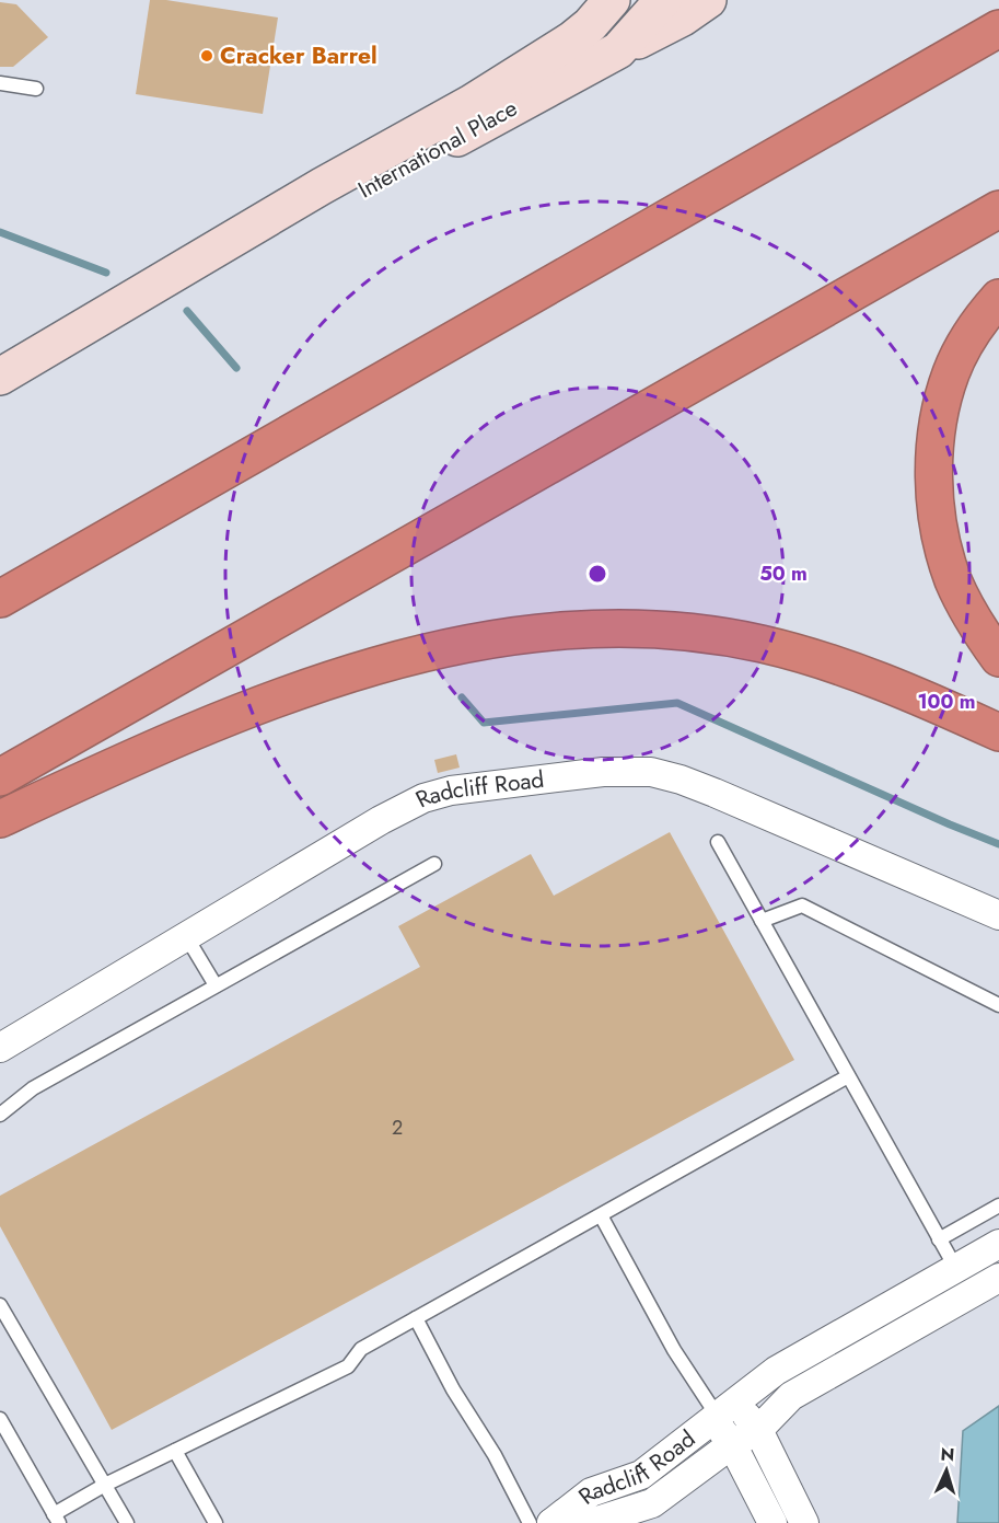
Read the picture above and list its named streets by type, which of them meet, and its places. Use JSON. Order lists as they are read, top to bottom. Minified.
{"streets":{"main road":["International Place"],"street":["Radcliff Road"]},"places":["Cracker Barrel"],"house_numbers":["2"],"north":"top","rings":["50 m","100 m"]}
